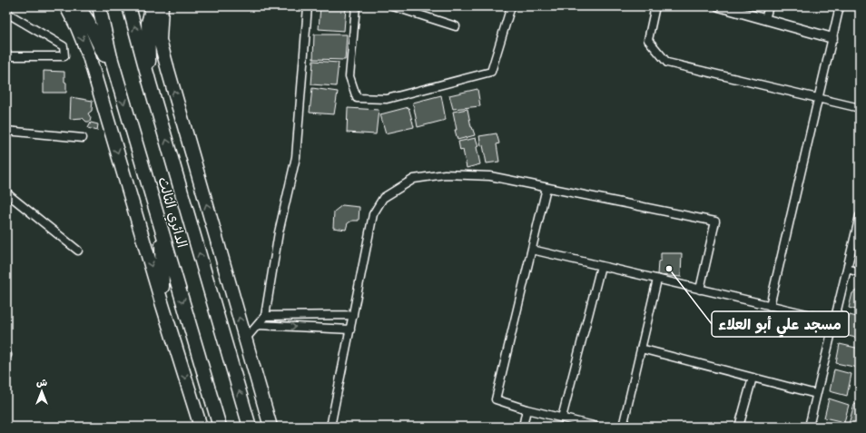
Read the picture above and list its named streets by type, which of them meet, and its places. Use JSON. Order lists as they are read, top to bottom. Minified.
{"streets":{"highway":["الدائري الثالث"]},"places":["مسجد علي أبو العلاء"],"north":"top"}
